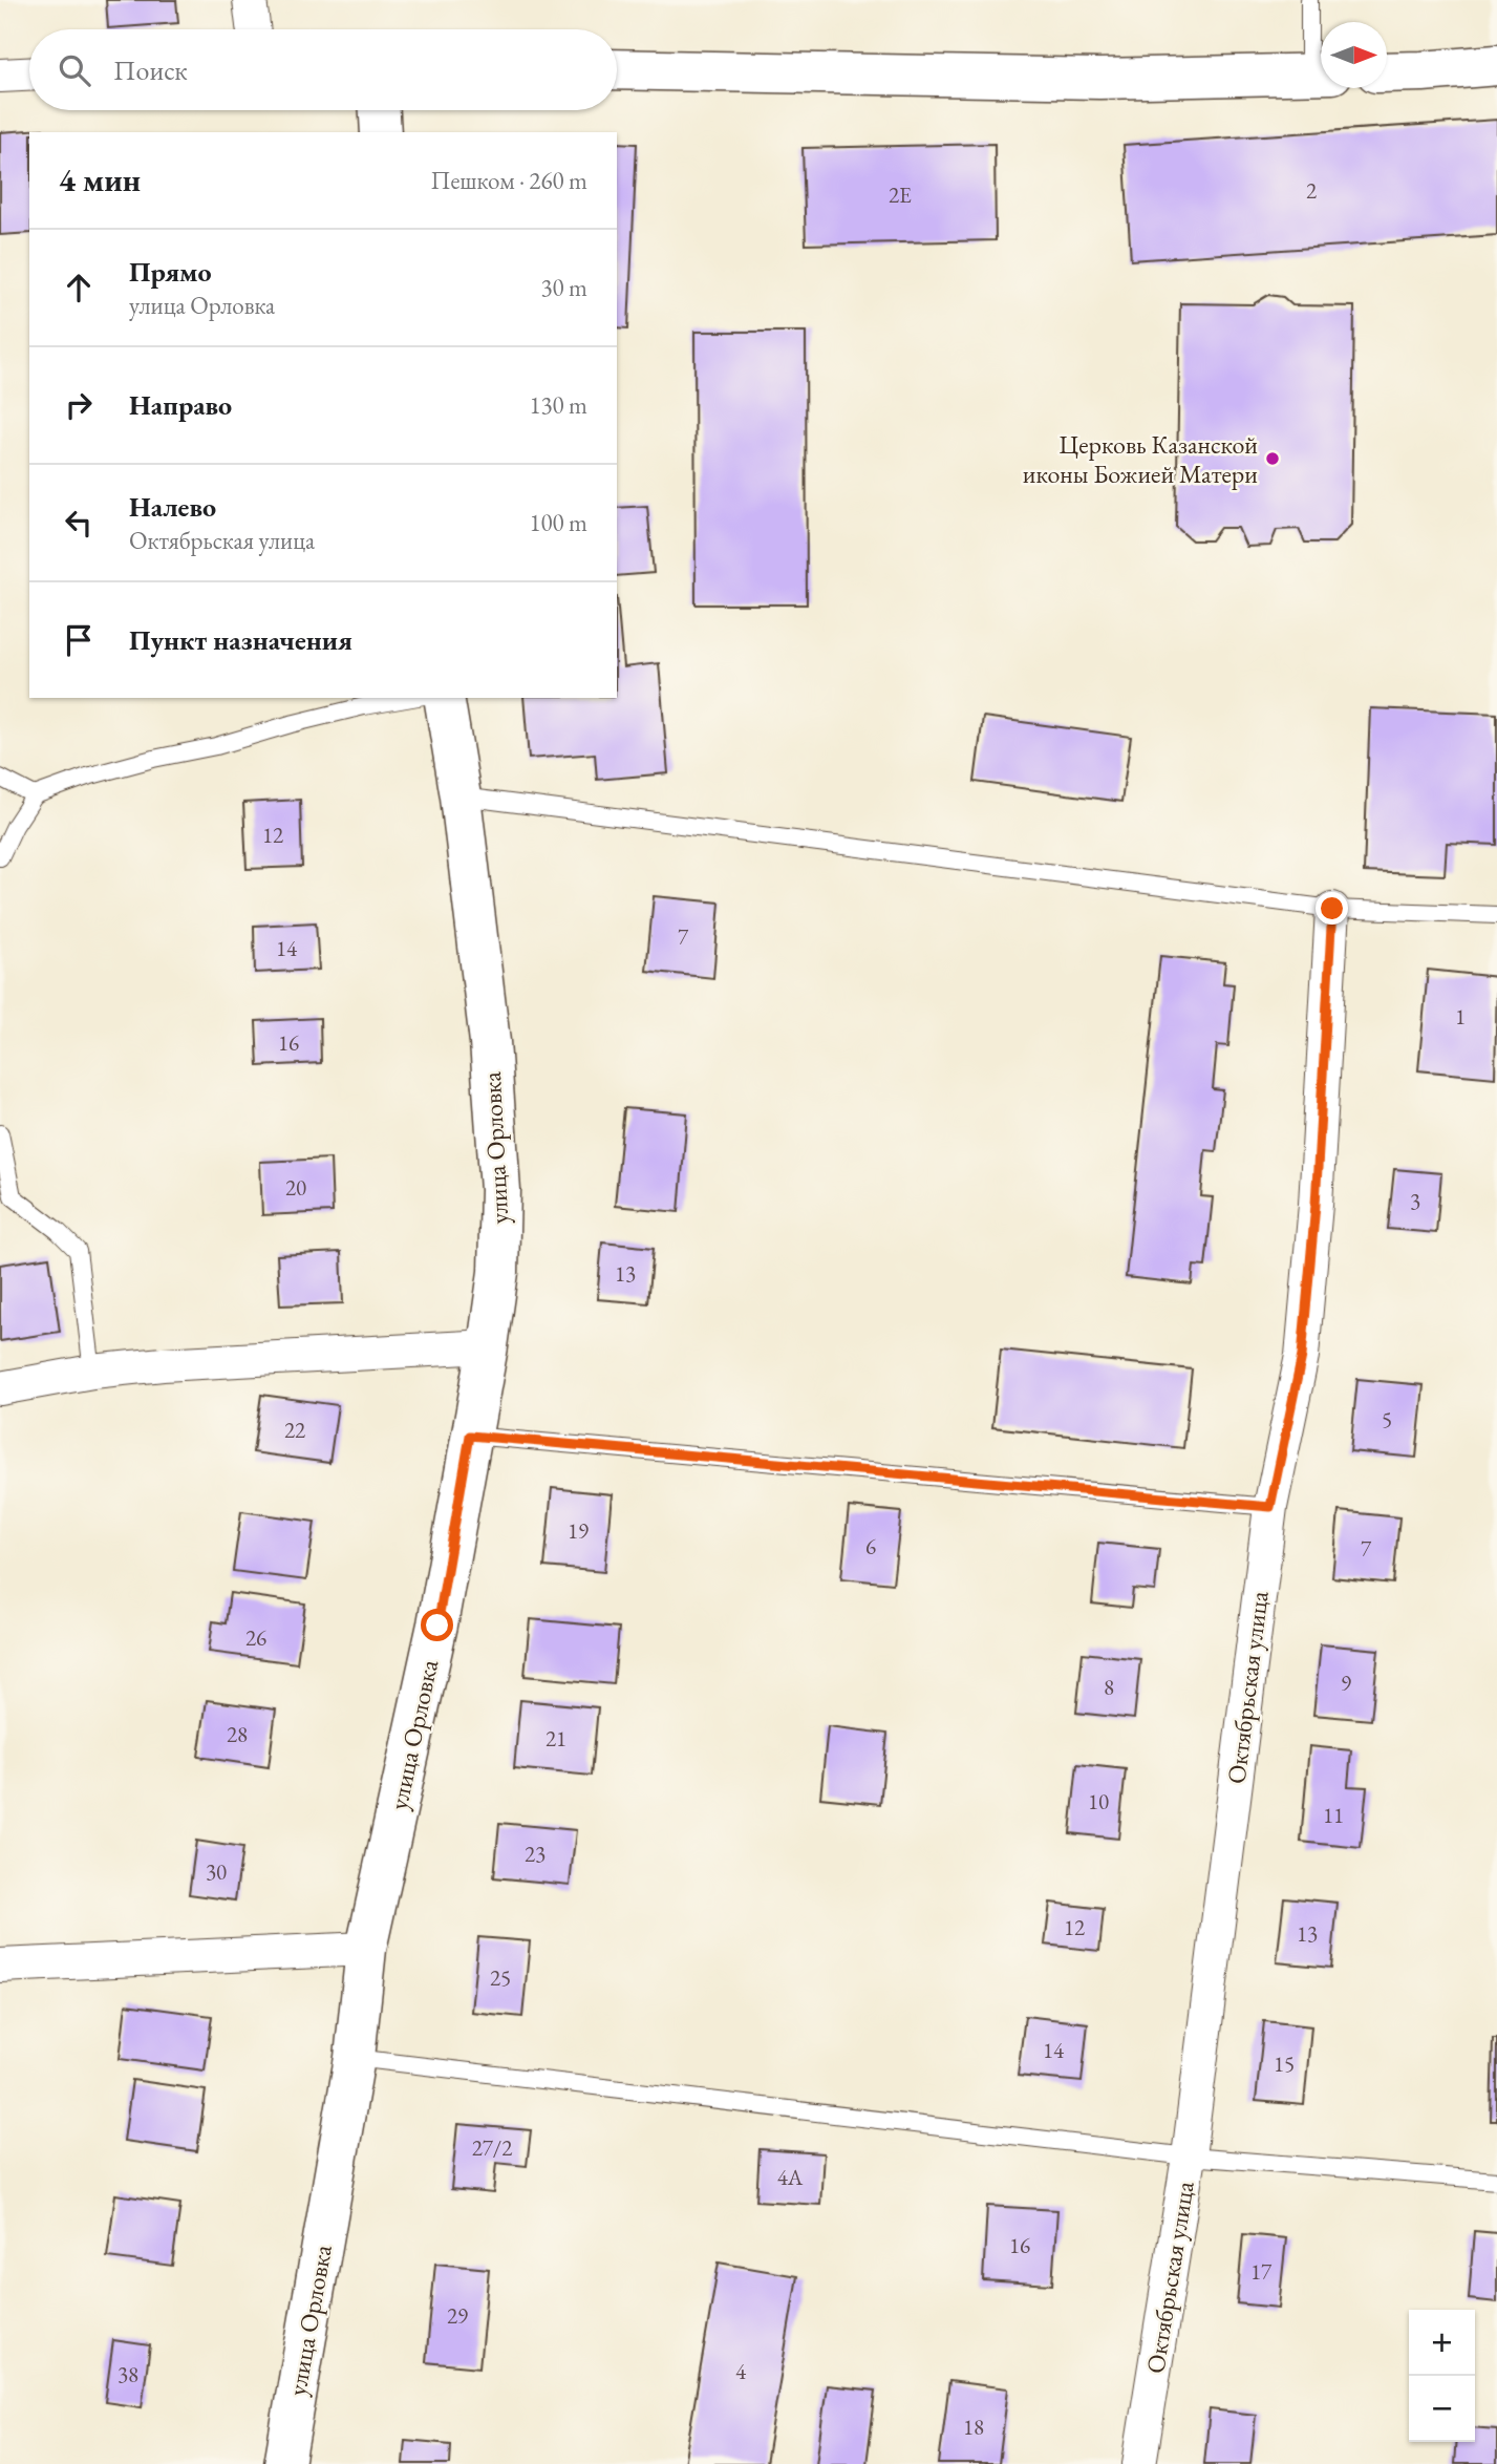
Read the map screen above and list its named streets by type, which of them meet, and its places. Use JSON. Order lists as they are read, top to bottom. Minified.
{"streets":{"street":["улица Орловка","Октябрьская улица"]},"places":["Церковь Казанской иконы Божией Матери"],"house_numbers":["2","2Е","12","7","14","1","16","20","3","13","5","22","19","6","7","26","9","8","28","21","10","11","23","30","12","13","25","14","15","27/2","4А","16","17","29","4","38","18"],"north":"right","page":{"search":"Поиск","heading":["4 мин","Пешком · 260 m"],"list":[["Прямо","улица Орловка","30 m"],["Направо","130 m"],["Налево","Октябрьская улица","100 m"],"Пункт назначения"],"map_buttons":["+","−"]}}
